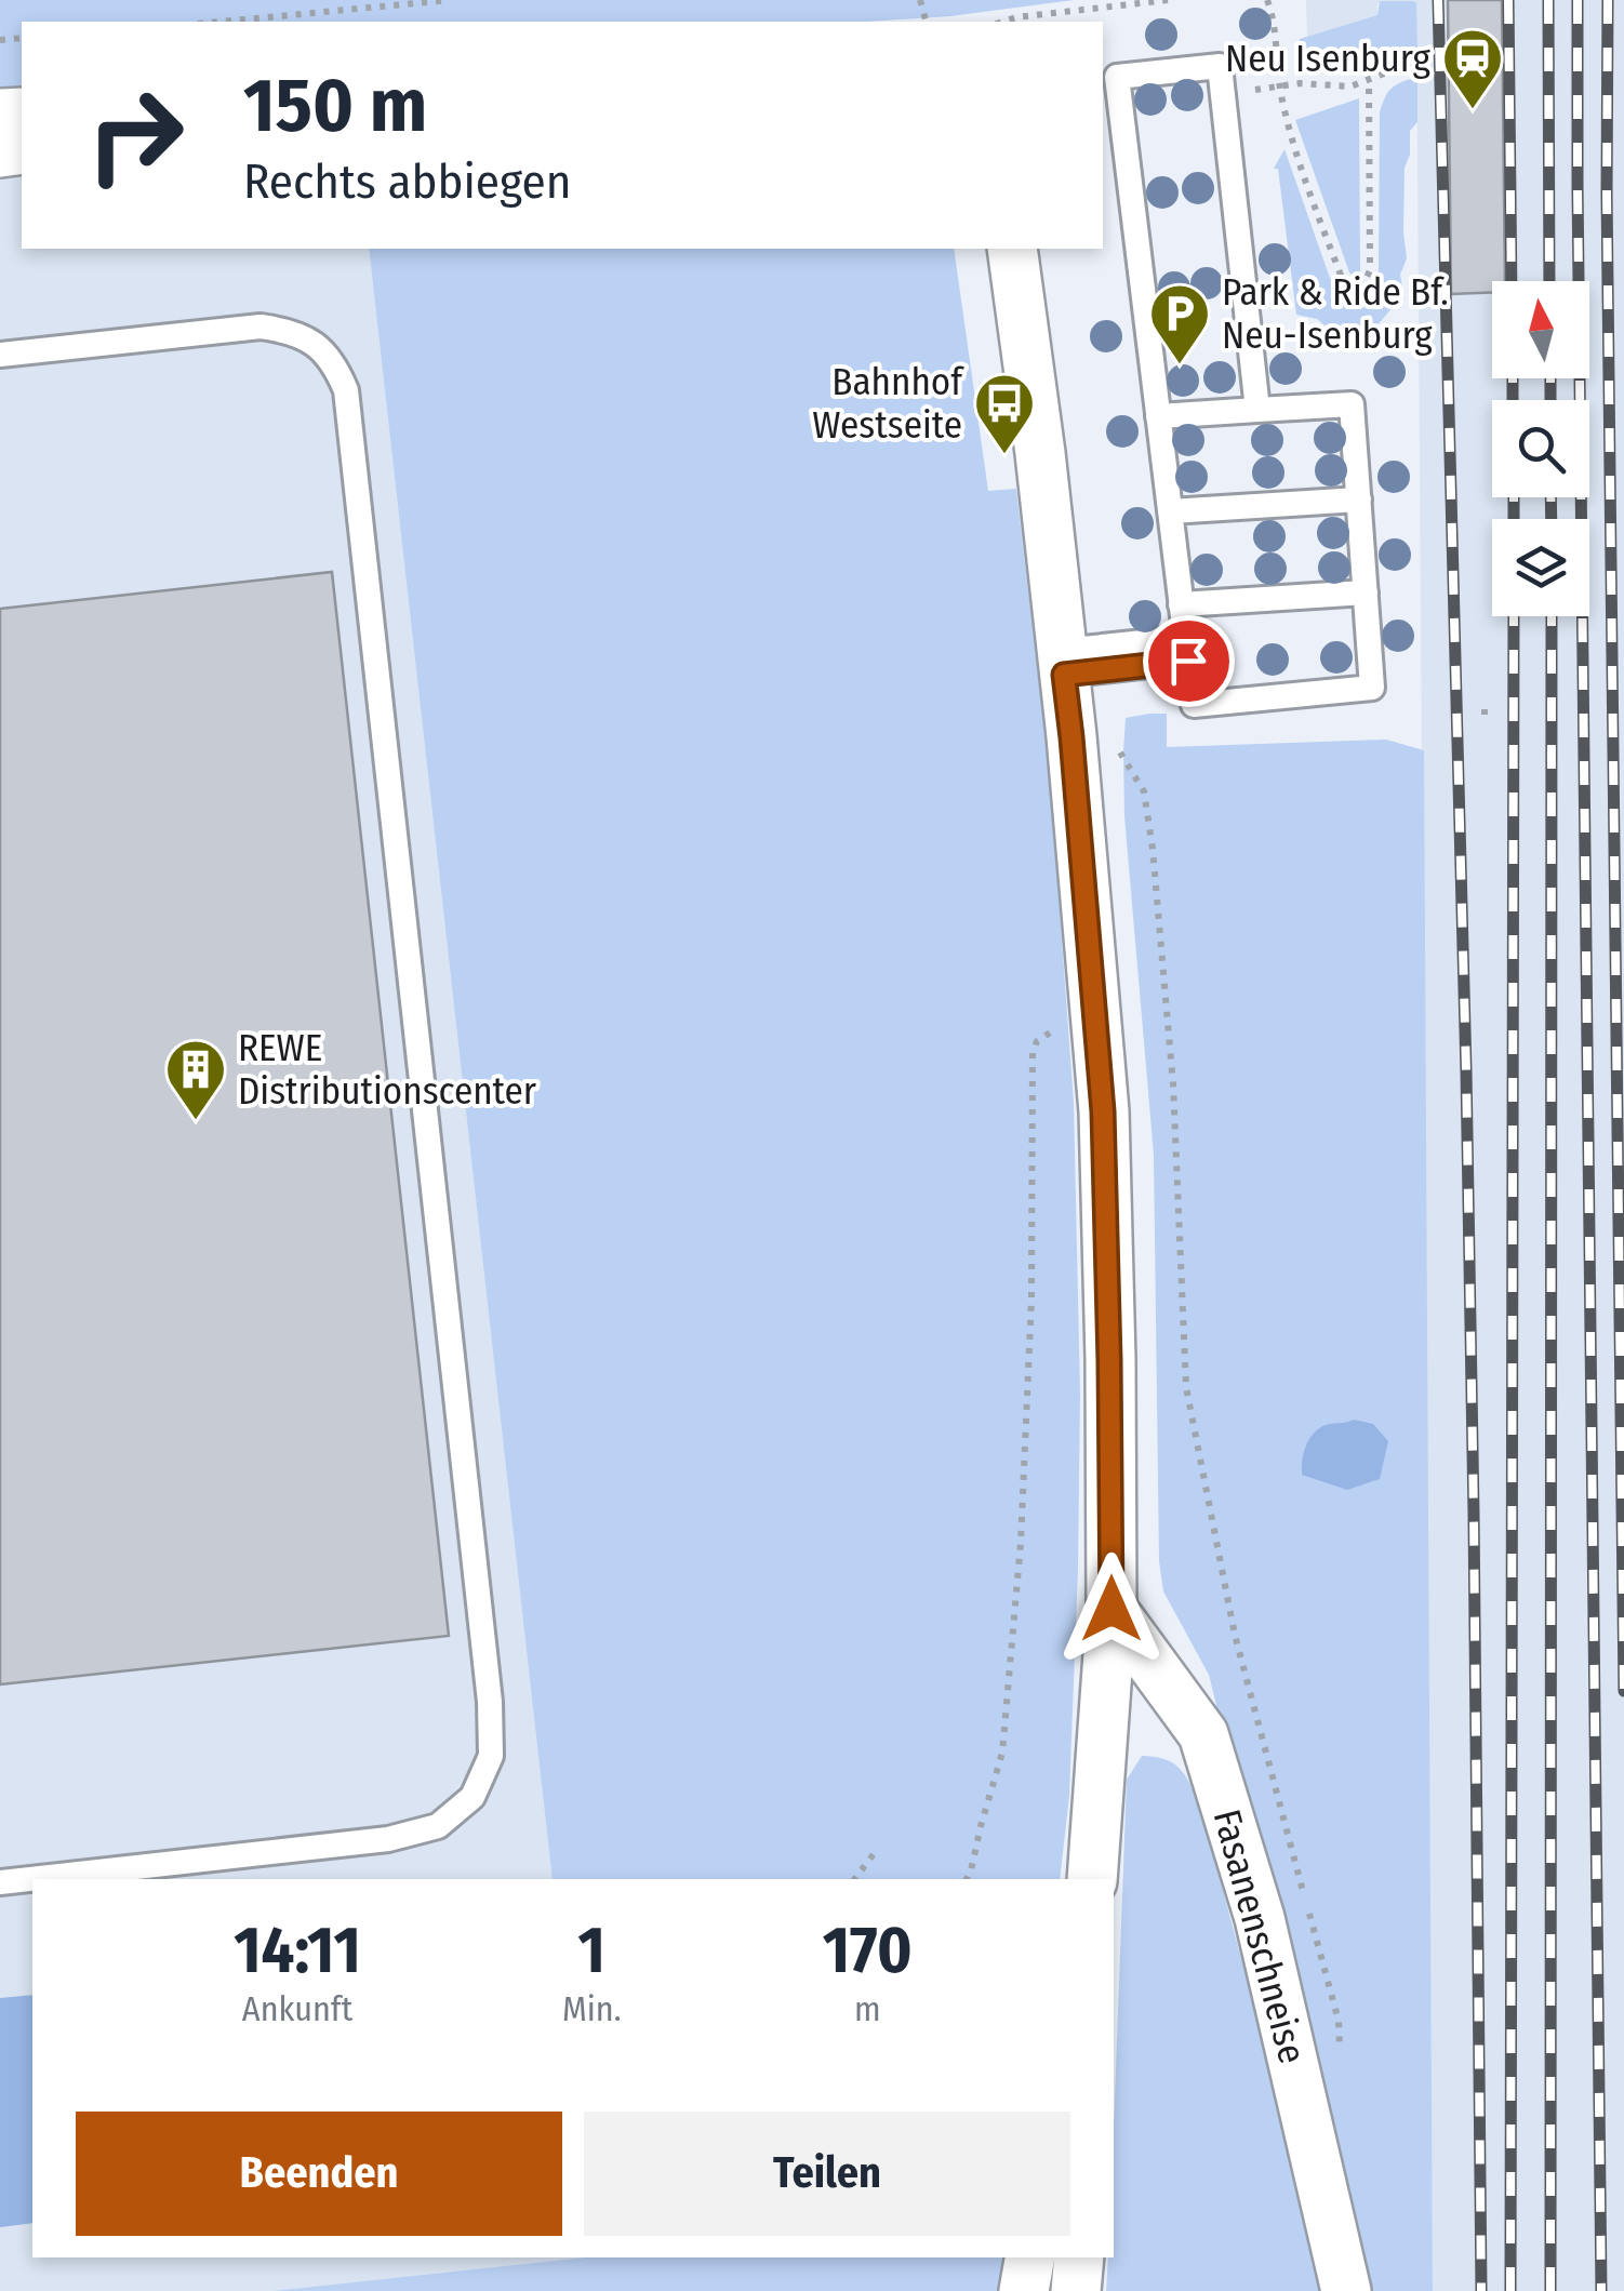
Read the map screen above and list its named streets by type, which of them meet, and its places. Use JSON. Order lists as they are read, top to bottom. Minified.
{"streets":{"street":["Fasanenschneise"]},"places":{"station":["Neu Isenburg"],"parking":["Park & Ride Bf. Neu-Isenburg"],"bus stop":["Bahnhof Westseite"],"building":["REWE Distributionscenter"]},"north":"top","page":{"turn":["150 m","Rechts abbiegen"],"eta":["14:11","Ankunft","1","Min.","170","m"],"buttons":["Beenden","Teilen"]}}
